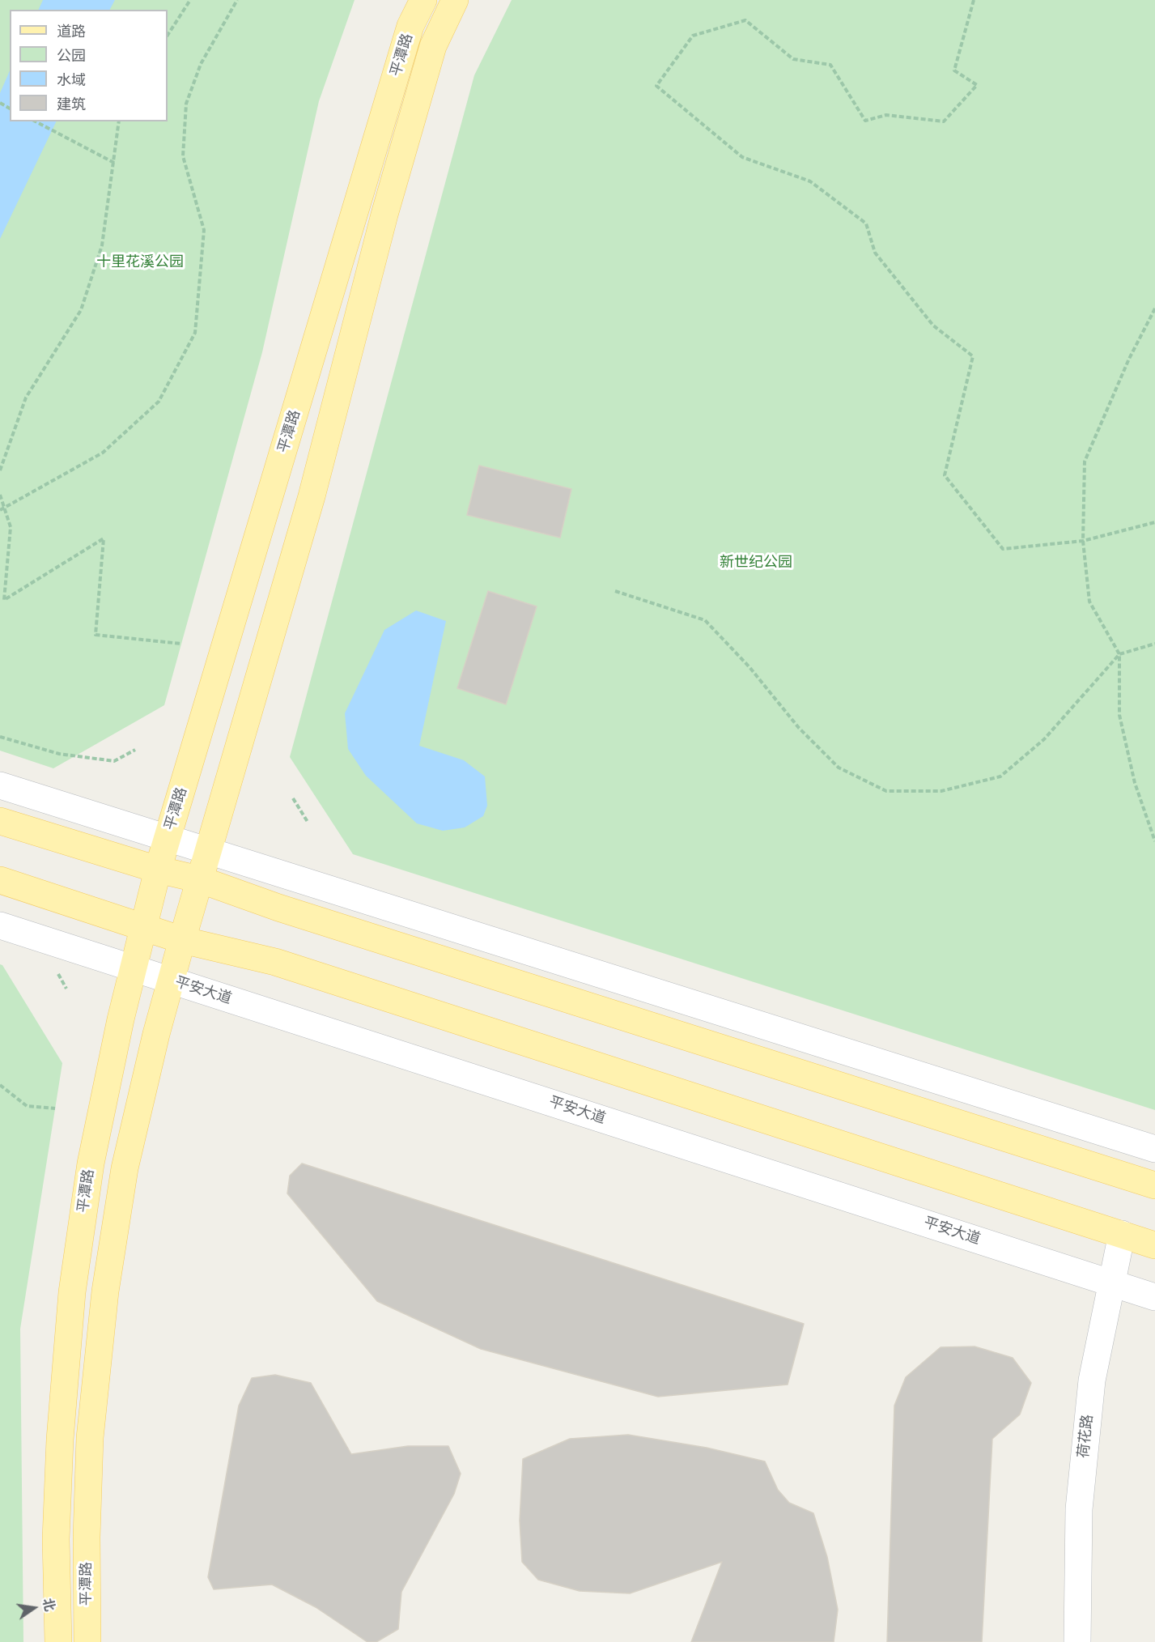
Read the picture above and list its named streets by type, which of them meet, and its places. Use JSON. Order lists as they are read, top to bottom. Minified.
{"streets":{"main road":["平潭路"],"street":["平安大道","荷花路"]},"crossings":[["平潭路","平安大道"],["平安大道","荷花路"]],"parks":["十里花溪公园","新世纪公园"],"legend":["道路","公园","水域","建筑"],"north":"right"}
